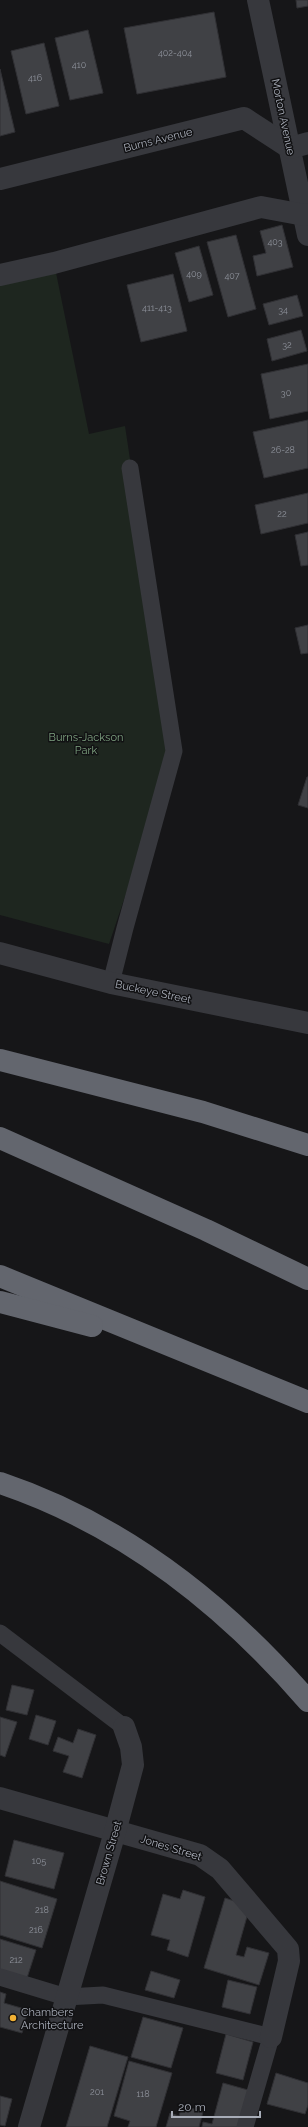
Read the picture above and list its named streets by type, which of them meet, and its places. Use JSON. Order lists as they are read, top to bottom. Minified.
{"streets":{"street":["Morton Avenue","Burns Avenue","Buckeye Street","Jones Street","Brown Street"]},"crossings":[["Morton Avenue","Burns Avenue"],["Jones Street","Brown Street"]],"parks":["Burns-Jackson Park"],"places":["Chambers Architecture"],"house_numbers":["402-404","410","416","403","409","407","411-413","34","32","30","26-28","22","105","218","216","212","201","118"],"scale_bar":"20 m"}
